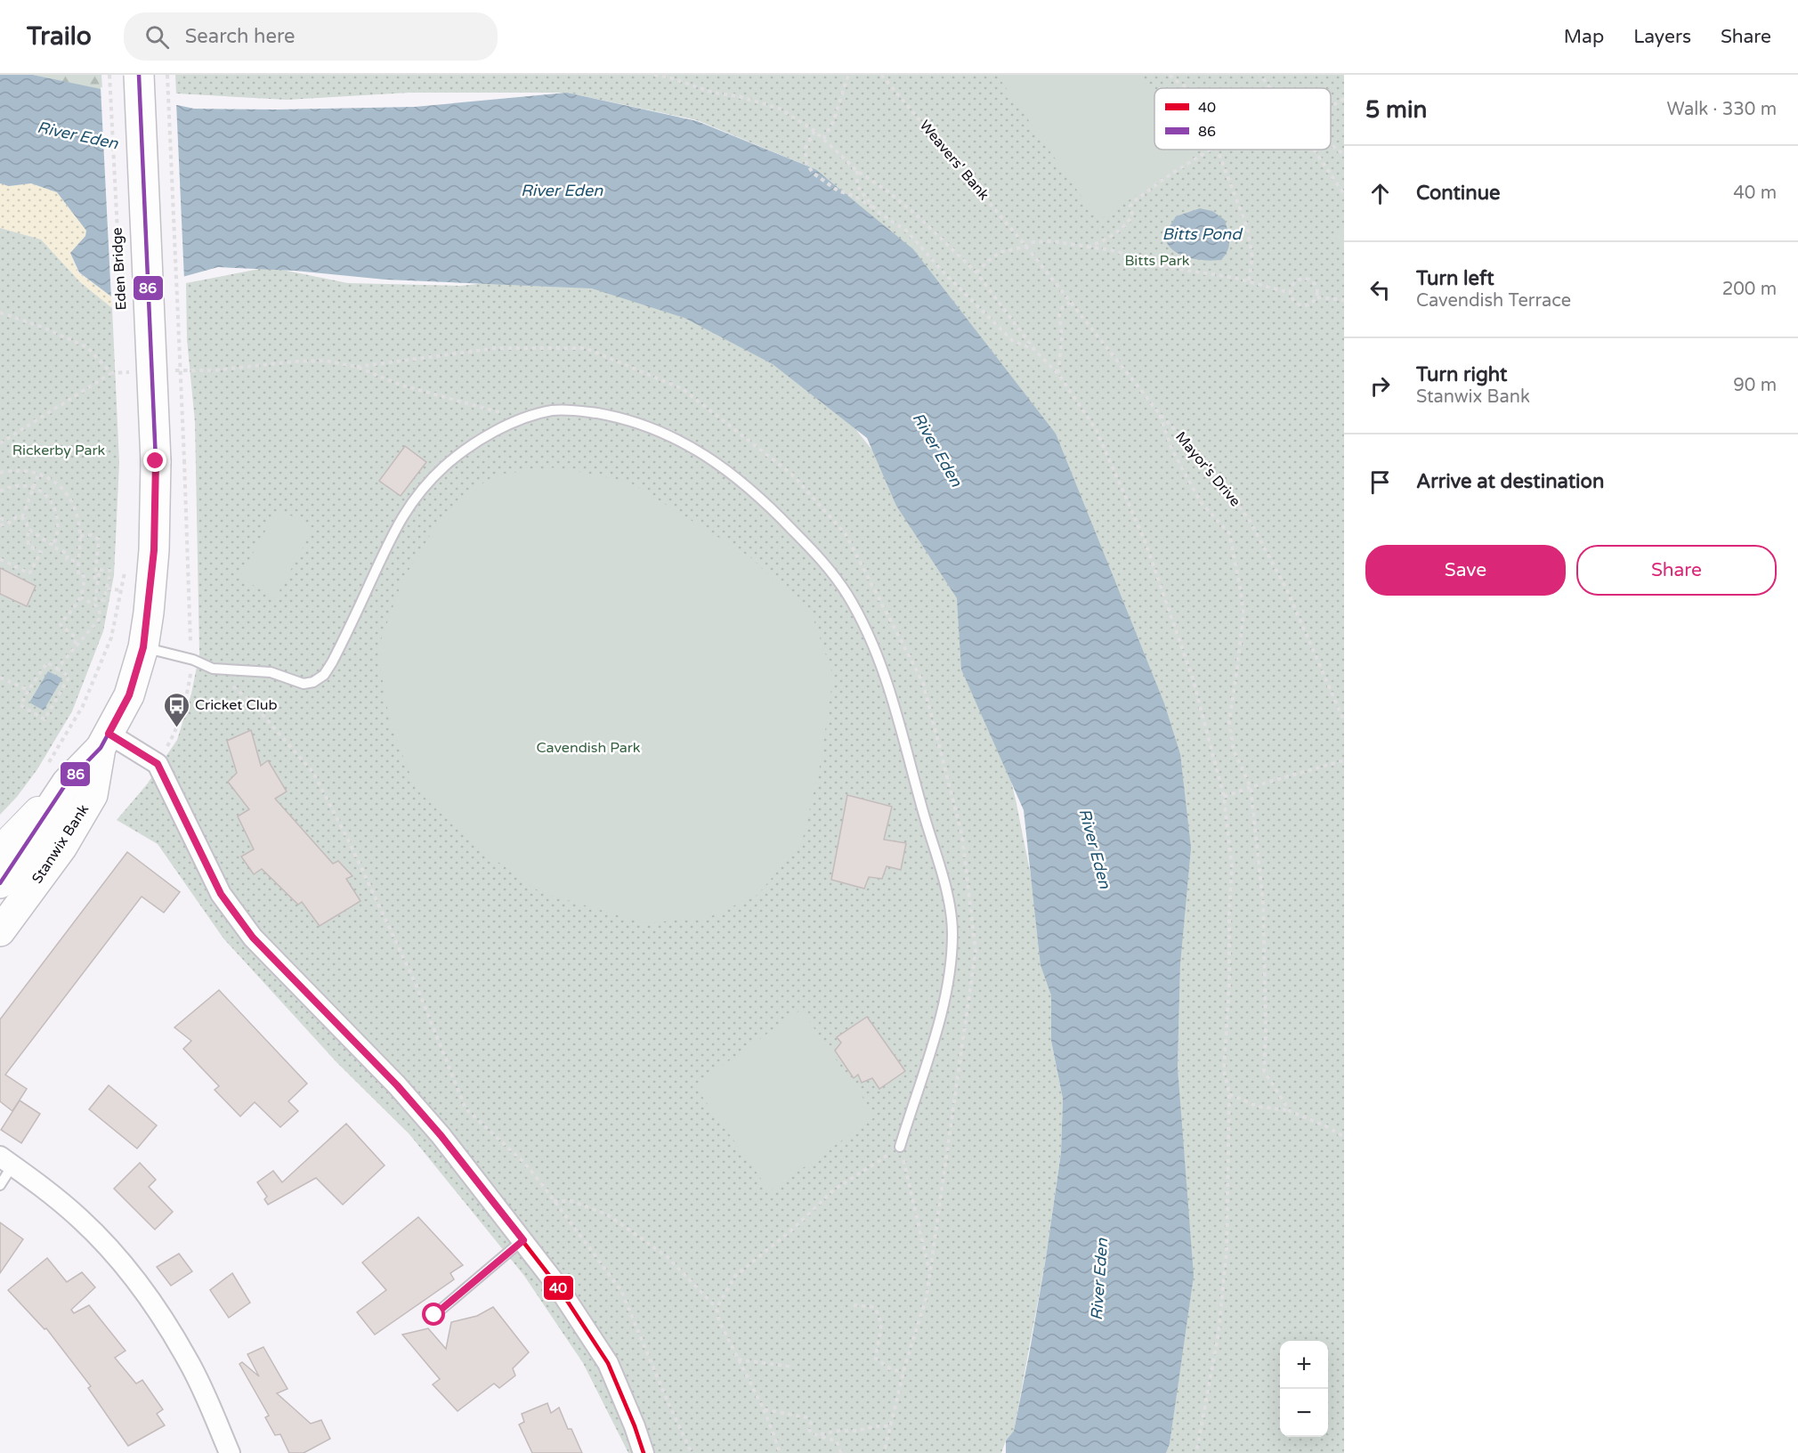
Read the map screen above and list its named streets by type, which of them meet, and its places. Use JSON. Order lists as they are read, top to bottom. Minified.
{"streets":{"main road":["Eden Bridge","Stanwix Bank"],"path":["Weavers' Bank","Mayor's Drive"]},"crossings":[["Weavers' Bank","Mayor's Drive"],["Eden Bridge","Stanwix Bank"]],"water":["River Eden","Bitts Pond"],"parks":["Bitts Park","Rickerby Park","Cavendish Park"],"places":{"bus stop":["Cricket Club"]},"lines":["transit line 86","transit line 40"],"legend":["40","86"],"page":{"header":"Trailo","search":"Search here","nav":["Map","Layers","Share"],"heading":["5 min","Walk · 330 m"],"list":[["Continue","40 m"],["Turn left","Cavendish Terrace","200 m"],["Turn right","Stanwix Bank","90 m"],"Arrive at destination"],"buttons":["Save","Share"],"map_buttons":["+","−"]}}
